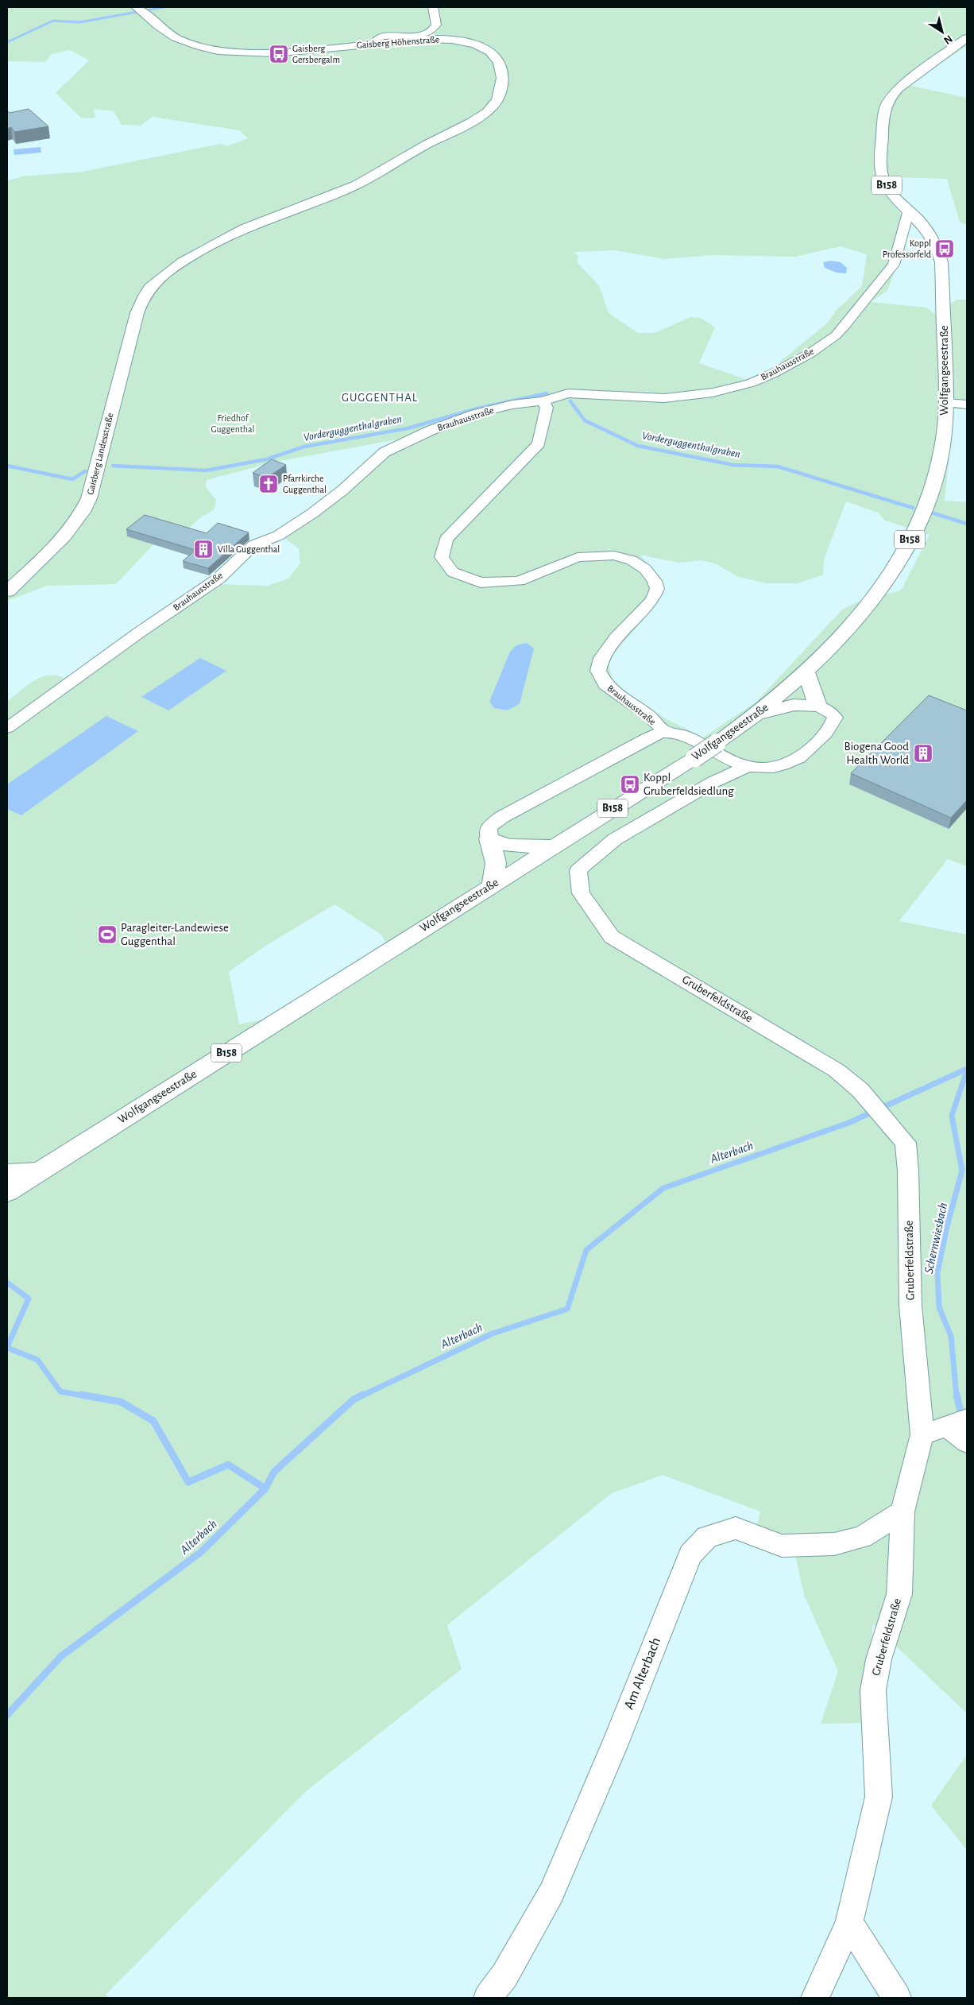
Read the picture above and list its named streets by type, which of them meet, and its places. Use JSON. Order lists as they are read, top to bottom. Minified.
{"streets":{"main road":["Gaisberg Höhenstraße","B158","Wolfgangseestraße","Gaisberg Landesstraße"],"street":["Brauhausstraße","Gruberfeldstraße","Am Alterbach"]},"crossings":[["Gaisberg Höhenstraße","Gaisberg Landesstraße"],["Brauhausstraße","Wolfgangseestraße"],["Brauhausstraße","Gruberfeldstraße"],["Gruberfeldstraße","Am Alterbach"]],"districts":["GUGGENTHAL"],"water":["Vorderguggenthalgraben","Alterbach","Schernwiesbach"],"parks":["Friedhof Guggenthal"],"places":{"bus stop":["Gaisberg Gersbergalm","Koppl Professorfeld","Koppl Gruberfeldsiedlung"],"church":["Pfarrkirche Guggenthal"],"building":["Villa Guggenthal","Biogena Good Health World"],"sports":["Paragleiter-Landewiese Guggenthal"]},"north":"bottom right"}
